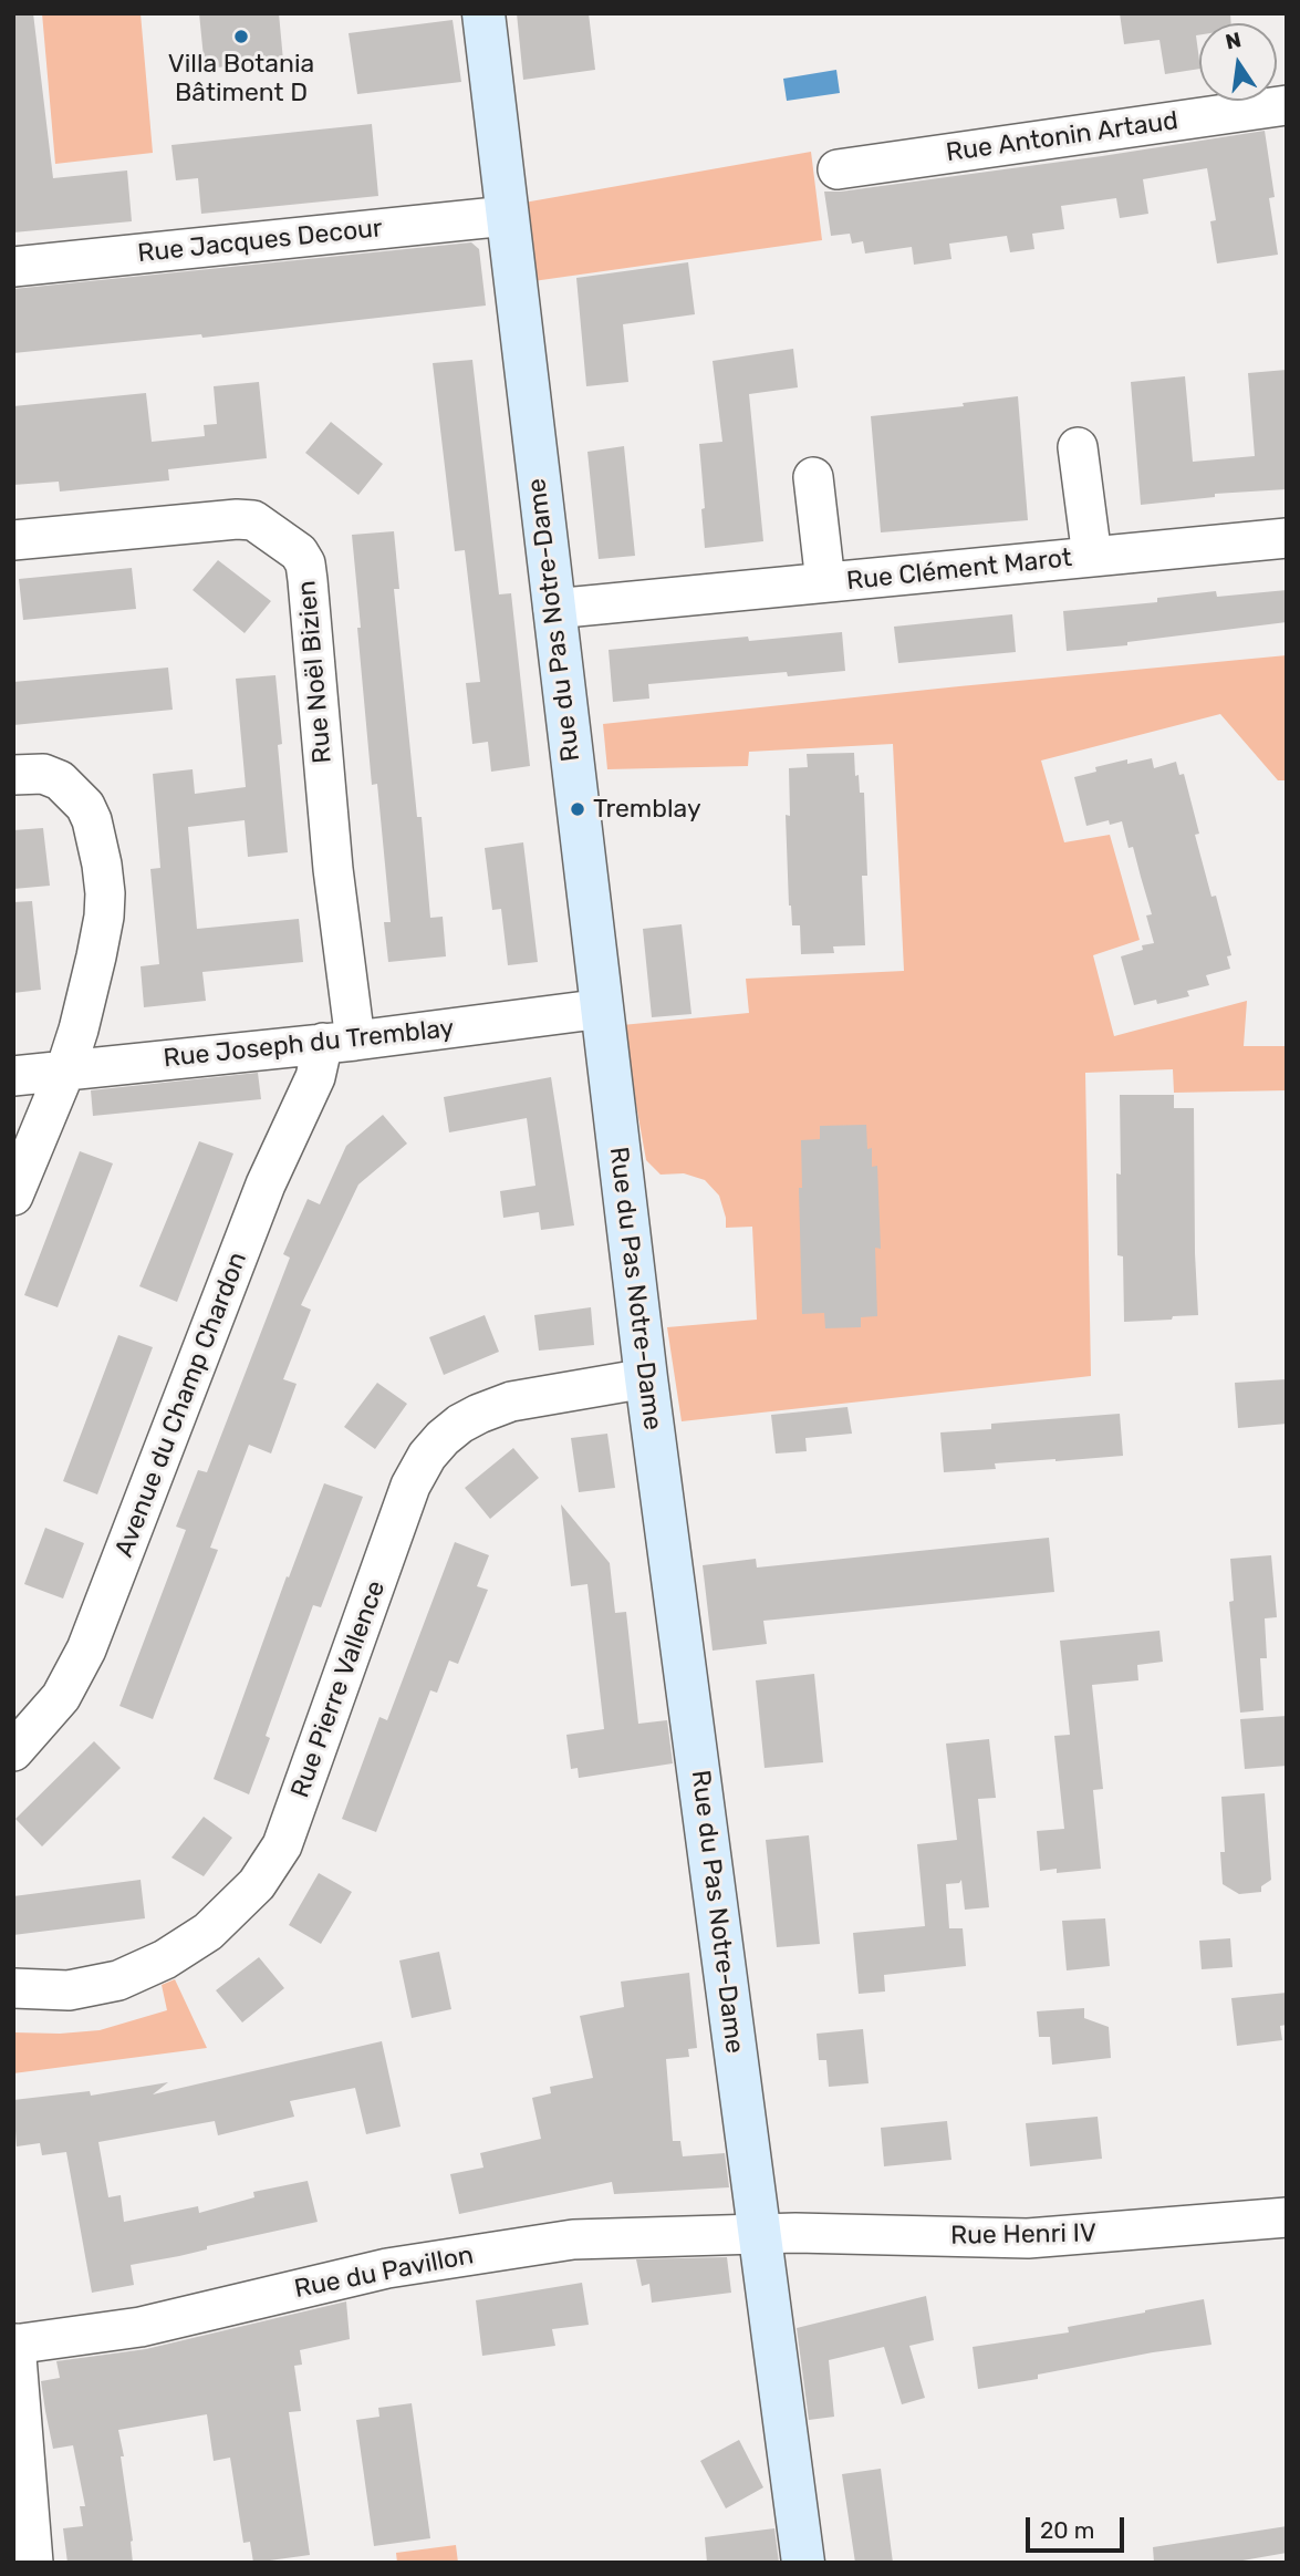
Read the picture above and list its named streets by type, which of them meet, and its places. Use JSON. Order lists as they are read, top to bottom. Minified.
{"streets":{"street":["Rue Antonin Artaud","Rue Jacques Decour","Rue Clément Marot","Rue du Pas Notre-Dame","Rue Noël Bizien","Rue Joseph du Tremblay","Avenue du Champ Chardon","Rue Pierre Vallence","Rue Henri IV","Rue du Pavillon"]},"crossings":[["Rue Jacques Decour","Rue du Pas Notre-Dame"],["Rue Clément Marot","Rue du Pas Notre-Dame"],["Rue du Pas Notre-Dame","Rue Joseph du Tremblay"],["Rue du Pas Notre-Dame","Rue Pierre Vallence"],["Rue du Pas Notre-Dame","Rue Henri IV"],["Rue du Pas Notre-Dame","Rue du Pavillon"],["Rue Noël Bizien","Rue Joseph du Tremblay"],["Rue Noël Bizien","Avenue du Champ Chardon"],["Rue Joseph du Tremblay","Avenue du Champ Chardon"],["Rue Henri IV","Rue du Pavillon"]],"places":["Villa Botania Bâtiment D","Tremblay"],"scale_bar":"20 m","north":"top"}
